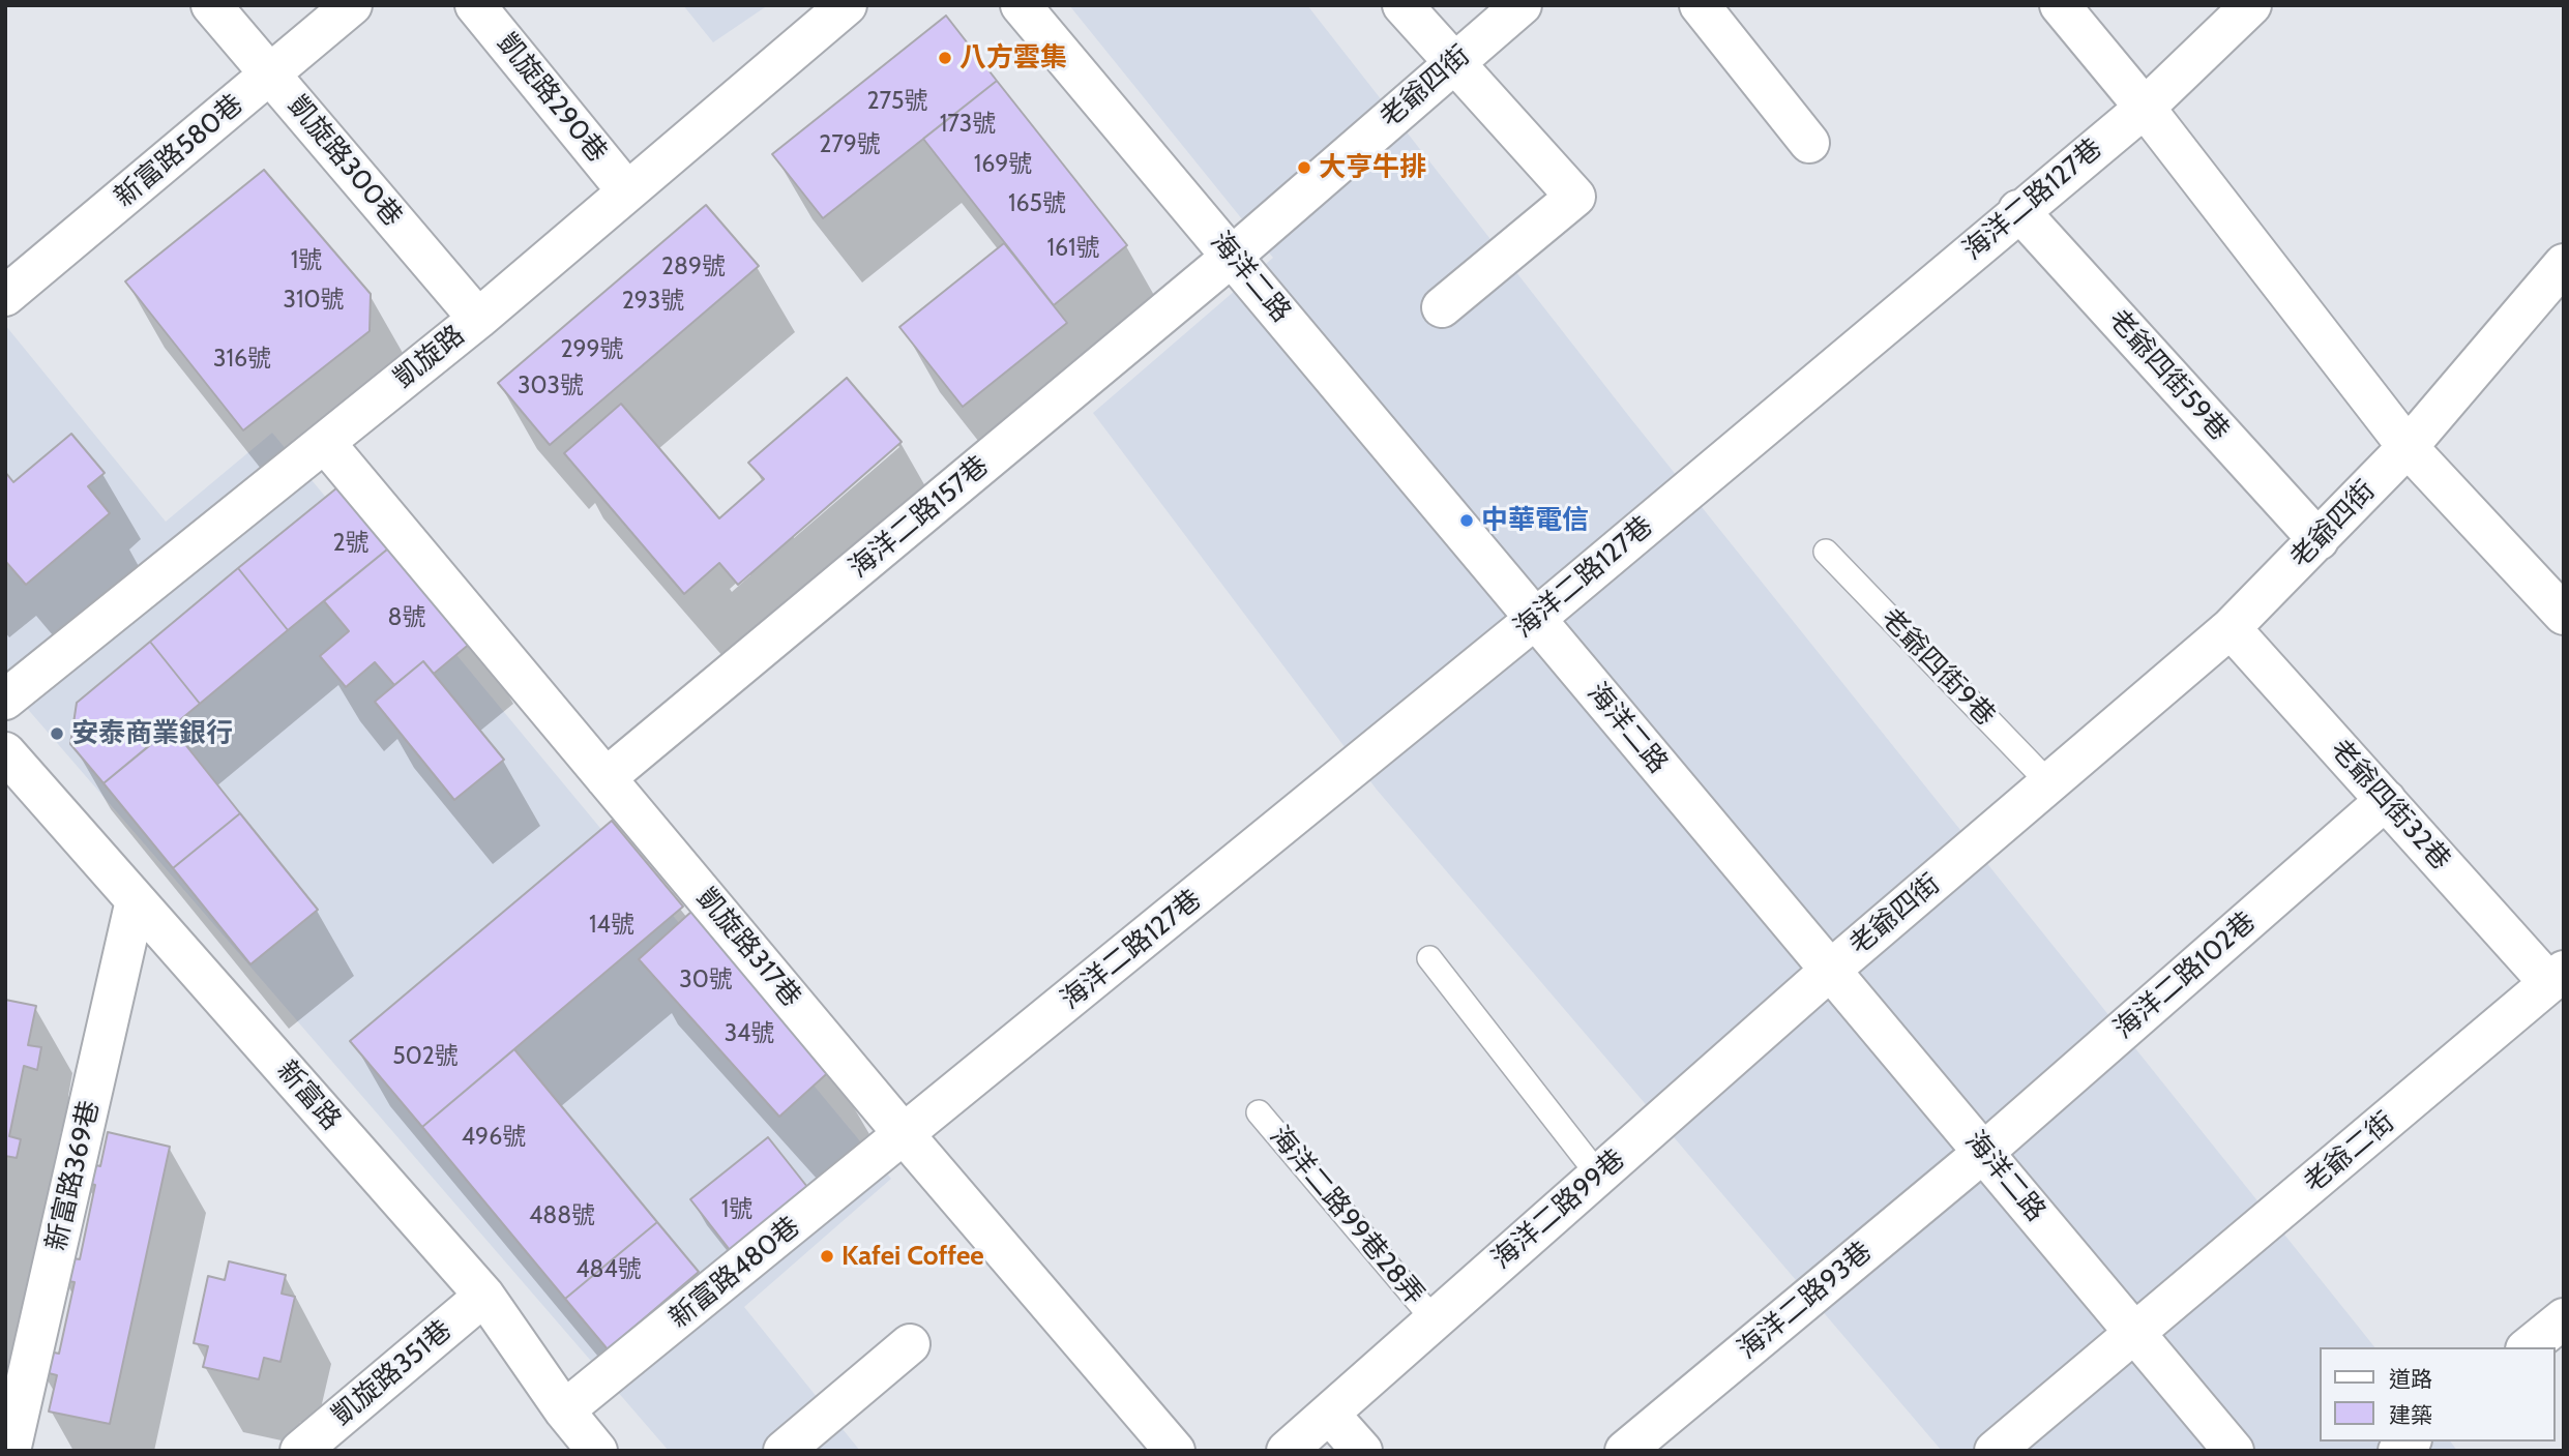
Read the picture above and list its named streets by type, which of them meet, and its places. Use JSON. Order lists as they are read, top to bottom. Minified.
{"streets":{"street":["老爺四街","凱旋路290巷","新富路580巷","凱旋路300巷","海洋二路127巷","海洋二路","凱旋路","老爺四街59巷","海洋二路157巷","老爺四街32巷","凱旋路317巷","海洋二路102巷","新富路","老爺二街","新富路369巷","海洋二路99巷","新富路480巷","海洋二路93巷","凱旋路351巷"],"lane":["老爺四街9巷","海洋二路99巷28弄"]},"crossings":[["老爺四街","海洋二路"],["老爺四街","老爺四街59巷"],["老爺四街","海洋二路157巷"],["老爺四街","老爺四街9巷"],["老爺四街","老爺四街32巷"],["老爺四街","海洋二路99巷"],["凱旋路290巷","凱旋路"],["新富路580巷","凱旋路300巷"],["凱旋路300巷","凱旋路"],["海洋二路127巷","海洋二路"],["海洋二路127巷","老爺四街59巷"],["海洋二路127巷","凱旋路317巷"],["海洋二路127巷","新富路480巷"],["海洋二路","海洋二路157巷"],["海洋二路","海洋二路102巷"],["海洋二路","老爺二街"],["海洋二路","海洋二路99巷"],["海洋二路","海洋二路93巷"],["凱旋路","凱旋路317巷"],["海洋二路157巷","凱旋路317巷"],["老爺四街32巷","海洋二路102巷"],["老爺四街32巷","老爺二街"],["凱旋路317巷","新富路480巷"],["海洋二路102巷","海洋二路93巷"],["新富路","新富路369巷"],["新富路","新富路480巷"],["新富路","凱旋路351巷"],["海洋二路99巷","海洋二路99巷28弄"]],"places":["八方雲集","大亨牛排","中華電信","安泰商業銀行","Kafei Coffee"],"house_numbers":["275號","173號","279號","169號","165號","161號","1號","289號","310號","293號","299號","316號","303號","2號","8號","14號","30號","34號","502號","496號","1號","488號","484號"],"legend":["道路","建築"]}
